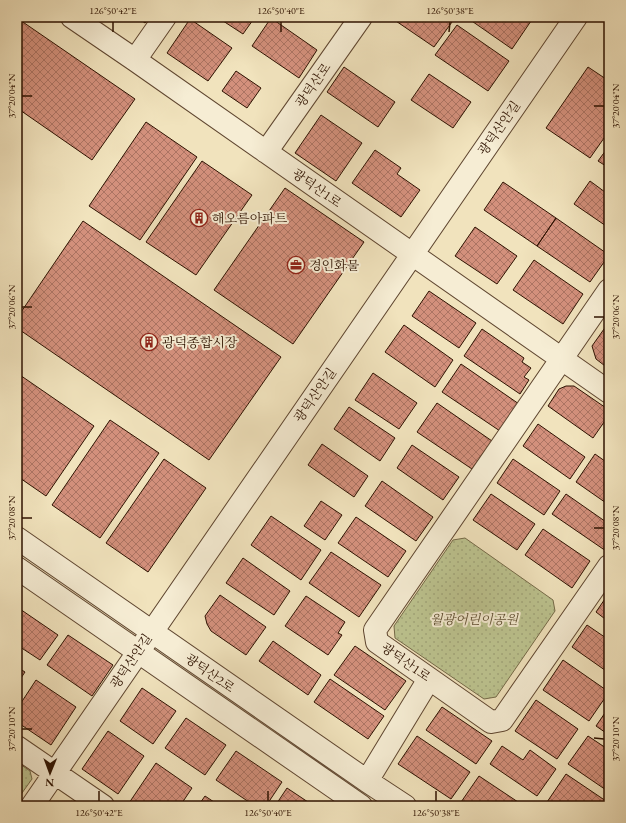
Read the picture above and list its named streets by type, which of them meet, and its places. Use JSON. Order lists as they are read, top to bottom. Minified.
{"streets":{"street":["광덕산로","광덕산안길","광덕산1로","광덕산2로"]},"crossings":[["광덕산로","광덕산1로"],["광덕산안길","광덕산1로"],["광덕산안길","광덕산2로"]],"parks":["월광어린이공원"],"places":{"building":["해오름아파트","광덕종합시장"],"office":["경인화물"]},"north":"bottom","coordinates":["126°50'42\"E","126°50'40\"E","126°50'38\"E","37°20'04\"N","37°20'06\"N","37°20'08\"N","37°20'10\"N"]}
